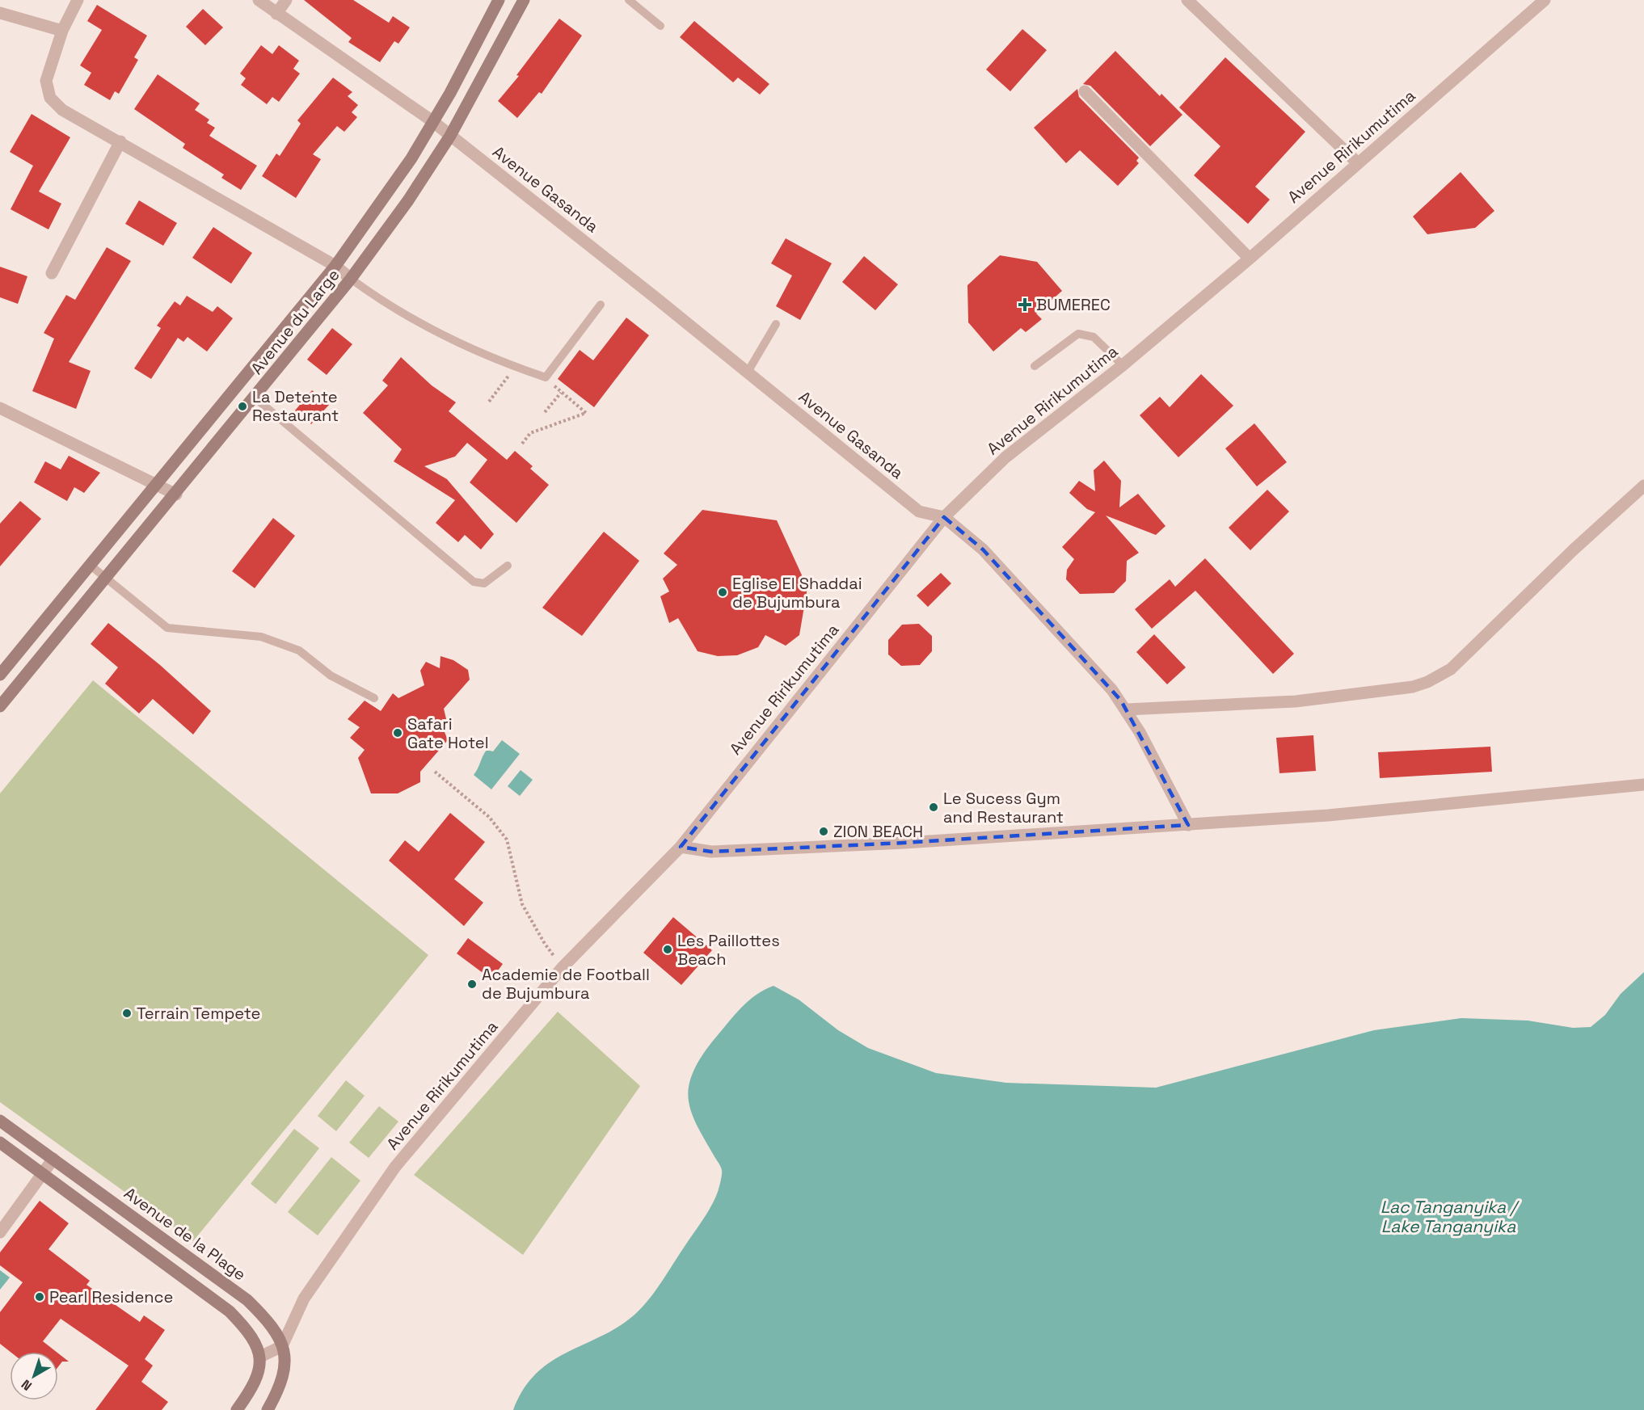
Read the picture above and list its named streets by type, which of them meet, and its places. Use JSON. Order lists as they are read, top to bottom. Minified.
{"streets":{"main road":["Avenue du Large","Avenue de la Plage"],"street":["Avenue Ririkumutima","Avenue Gasanda"]},"crossings":[["Avenue Ririkumutima","Avenue Gasanda"],["Avenue Ririkumutima","Avenue de la Plage"],["Avenue Gasanda","Avenue du Large"]],"water":["Lac Tanganyika / Lake Tanganyika"],"places":{"health":["BUMEREC"],"other":["La Detente Restaurant","Eglise El Shaddai de Bujumbura","Safari Gate Hotel","Le Sucess Gym and Restaurant","ZION BEACH","Les Paillottes Beach","Academie de Football de Bujumbura","Terrain Tempete","Pearl Residence"]},"north":"bottom left"}
